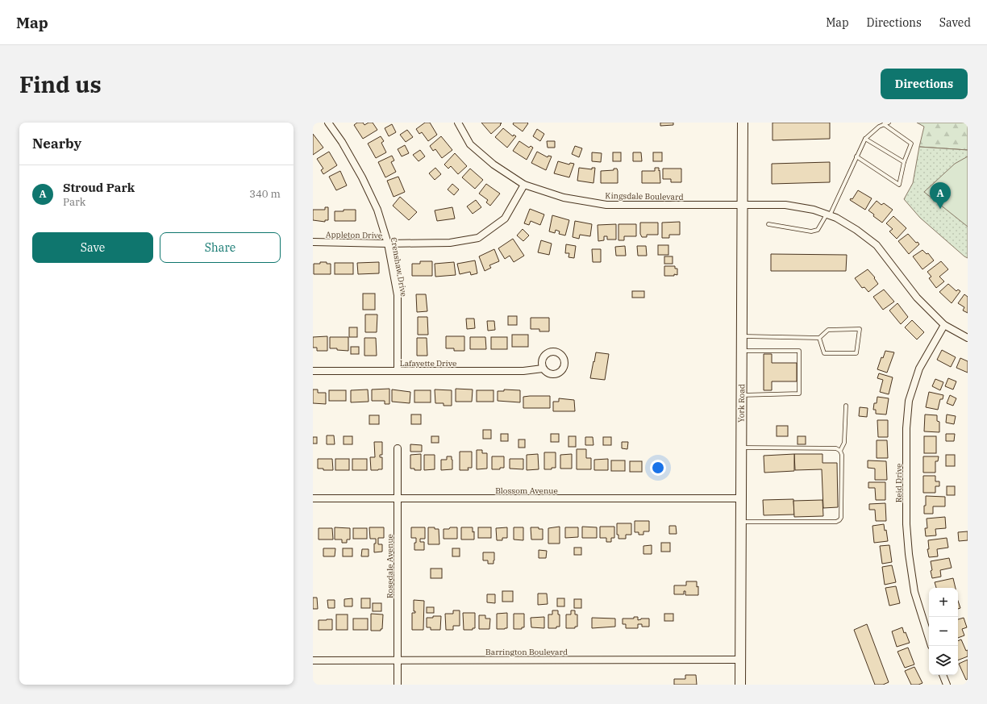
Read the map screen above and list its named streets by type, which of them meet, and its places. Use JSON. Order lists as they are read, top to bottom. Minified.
{"streets":{"main road":["York Road"],"street":["Kingsdale Boulevard","Appleton Drive","Crenshaw Drive","Lafayette Drive","Reid Drive","Blossom Avenue","Rosedale Avenue","Barrington Boulevard"]},"crossings":[["Kingsdale Boulevard","Appleton Drive"],["Kingsdale Boulevard","York Road"],["Kingsdale Boulevard","Reid Drive"],["Appleton Drive","Crenshaw Drive"],["Crenshaw Drive","Lafayette Drive"],["York Road","Blossom Avenue"],["York Road","Barrington Boulevard"],["Blossom Avenue","Rosedale Avenue"],["Rosedale Avenue","Barrington Boulevard"]],"page":{"header":"Map","nav":["Map","Directions","Saved"],"buttons":["Directions",["Save","Share"]],"title":"Find us","heading":"Nearby","list":[{"mark":"A","name":"Stroud Park","note":"Park","value":"340 m"}],"pins":"A","map_buttons":["+","−"]}}
